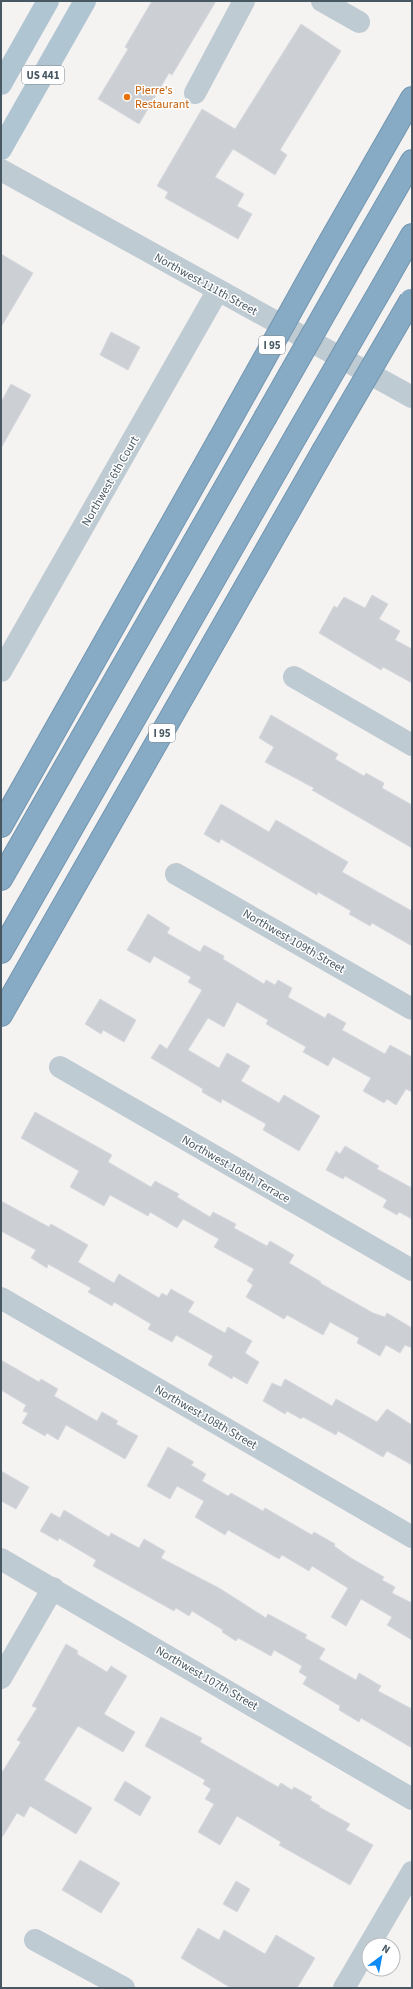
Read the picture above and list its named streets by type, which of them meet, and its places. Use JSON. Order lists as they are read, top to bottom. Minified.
{"streets":{"highway":["I 95"],"main road":["US 441"],"street":["Northwest 111th Street","Northwest 6th Court","Northwest 109th Street","Northwest 108th Terrace","Northwest 108th Street","Northwest 107th Street"]},"crossings":[["Northwest 111th Street","Northwest 6th Court"]],"places":["Pierre's Restaurant"],"north":"top right"}
